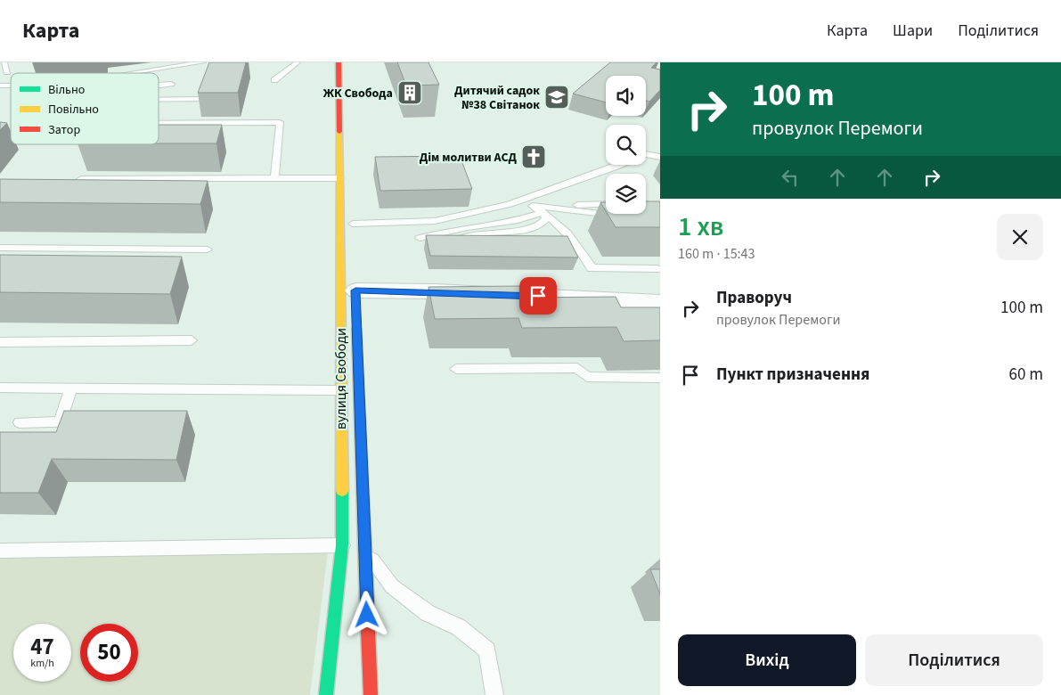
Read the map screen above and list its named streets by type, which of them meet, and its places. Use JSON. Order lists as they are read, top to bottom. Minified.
{"streets":{"main road":["вулиця Свободи"]},"places":{"building":["ЖК Свобода"],"school or university":["Дитячий садок №38 Світанок"],"church":["Дім молитви АСД"]},"legend":["Вільно","Повільно","Затор"],"page":{"header":"Карта","nav":["Карта","Шари","Поділитися"],"turn":["100 m","провулок Перемоги"],"heading":["1 хв","160 m · 15:43"],"list":[{"name":"Праворуч","note":"провулок Перемоги","value":"100 m"},{"name":"Пункт призначення","value":"60 m"}],"speed":"47 km/h","limit":"50","buttons":["Вихід","Поділитися"]}}
